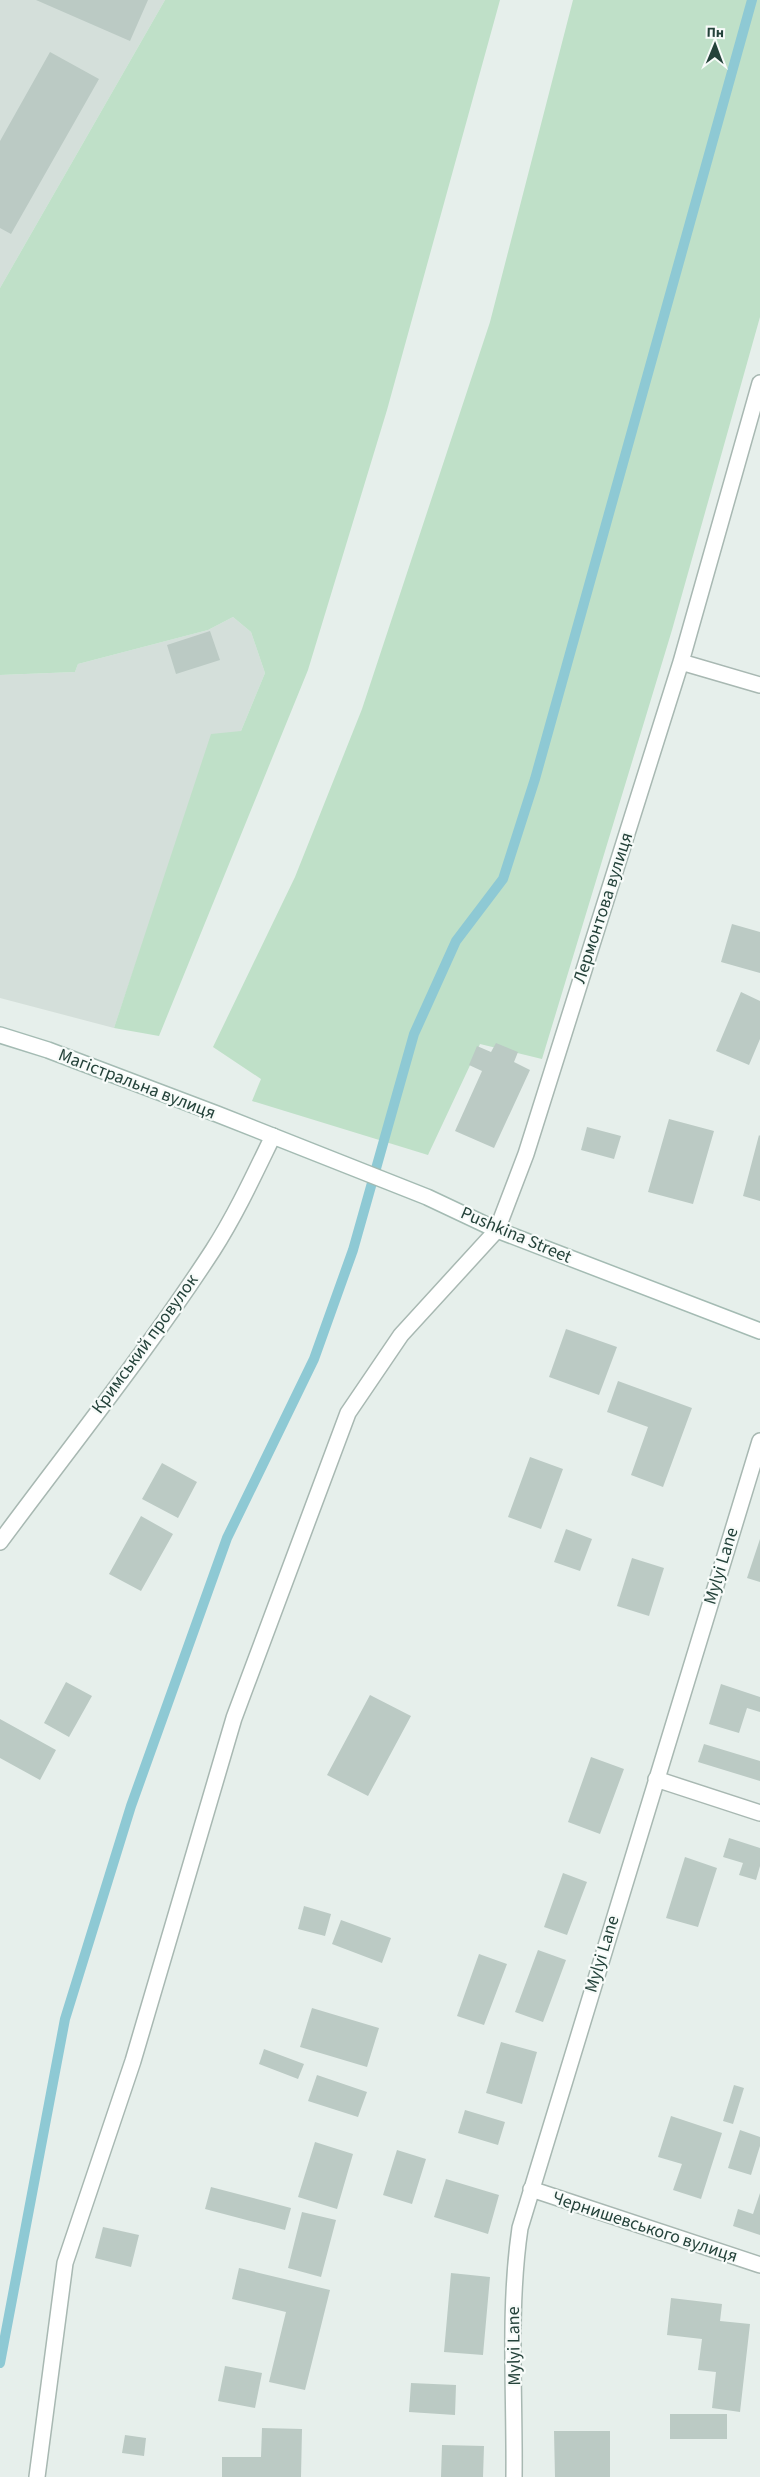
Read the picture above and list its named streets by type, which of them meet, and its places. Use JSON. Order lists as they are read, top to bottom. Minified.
{"streets":{"street":["Лермонтова вулиця","Магістральна вулиця","Pushkina Street","Кримський провулок","Mylyi Lane","Чернишевського вулиця"]},"crossings":[["Лермонтова вулиця","Pushkina Street"],["Магістральна вулиця","Pushkina Street"],["Магістральна вулиця","Кримський провулок"],["Pushkina Street","Кримський провулок"],["Mylyi Lane","Чернишевського вулиця"]],"north":"top"}
